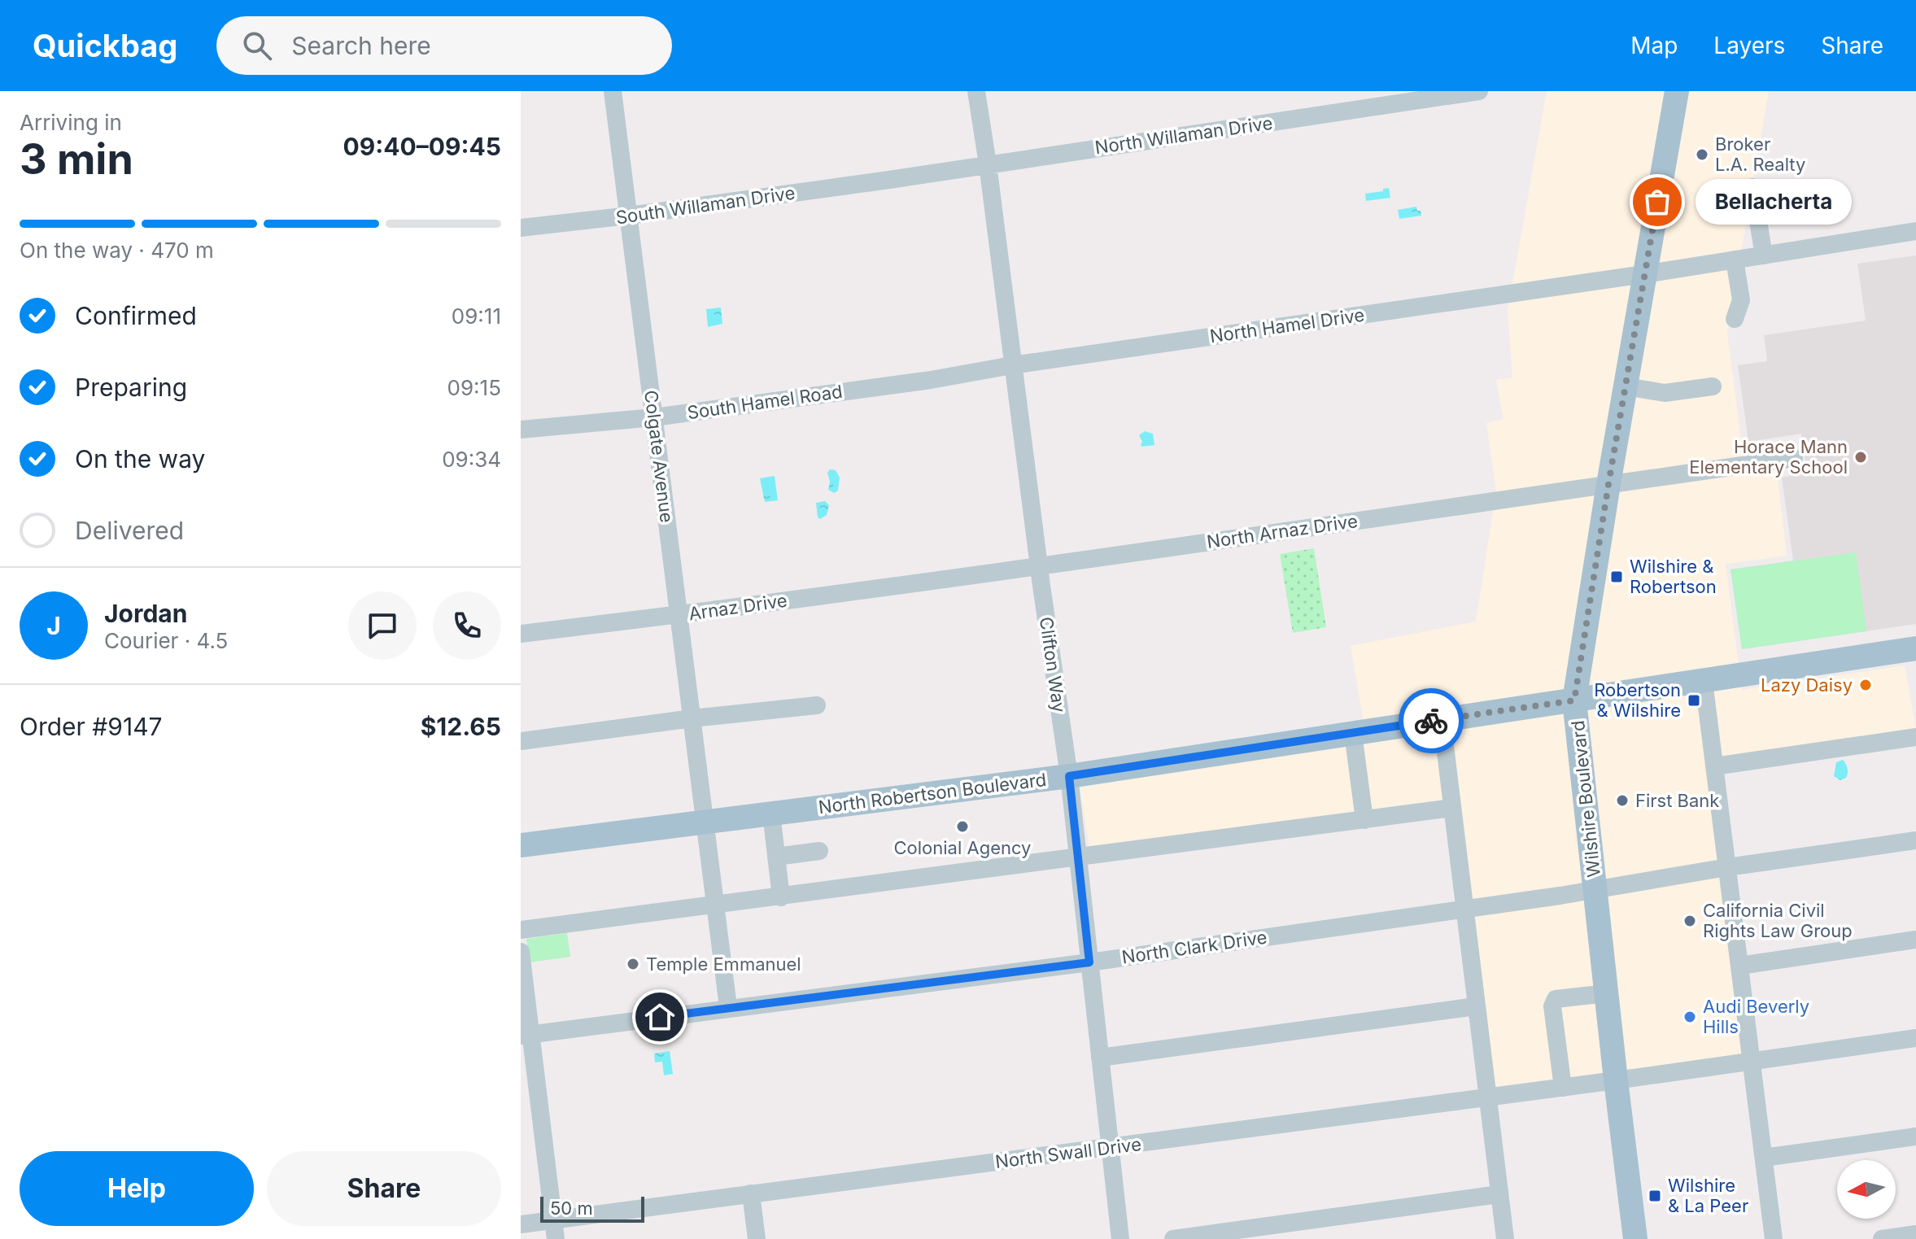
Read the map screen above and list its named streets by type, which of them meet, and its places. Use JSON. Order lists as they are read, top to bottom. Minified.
{"streets":{"main road":["North Robertson Boulevard","Wilshire Boulevard"],"street":["North Willaman Drive","South Willaman Drive","North Hamel Drive","South Hamel Road","Colgate Avenue","North Arnaz Drive","Arnaz Drive","Clifton Way","North Clark Drive","North Swall Drive"]},"crossings":[["North Willaman Drive","South Willaman Drive"],["North Willaman Drive","Clifton Way"],["South Willaman Drive","Colgate Avenue"],["North Hamel Drive","South Hamel Road"],["North Hamel Drive","Clifton Way"],["North Hamel Drive","Wilshire Boulevard"],["South Hamel Road","Colgate Avenue"],["Colgate Avenue","Arnaz Drive"],["Colgate Avenue","North Robertson Boulevard"],["Colgate Avenue","North Clark Drive"],["North Arnaz Drive","Arnaz Drive"],["North Arnaz Drive","Clifton Way"],["North Arnaz Drive","Wilshire Boulevard"],["Clifton Way","North Robertson Boulevard"],["Clifton Way","North Clark Drive"],["Clifton Way","North Swall Drive"],["North Robertson Boulevard","Wilshire Boulevard"],["Wilshire Boulevard","North Clark Drive"],["Wilshire Boulevard","North Swall Drive"]],"places":{"other":["Broker L.A. Realty","Bellacherta","Horace Mann Elementary School","Lazy Daisy","First Bank","Colonial Agency","California Civil Rights Law Group","Temple Emmanuel","Audi Beverly Hills"],"transit":["Wilshire & Robertson","Robertson & Wilshire","Wilshire & La Peer"]},"scale_bar":"50 m","north":"left","page":{"header":"Quickbag","search":"Search here","nav":["Map","Layers","Share"],"heading":["3 min","Arriving in","09:40–09:45"],"panel":["Jordan","Courier · 4.5","Order #9147","$12.65"],"bubble":"Bellacherta","bar":"On the way · 470 m","list":[["Confirmed","09:11"],["Preparing","09:15"],["On the way","09:34"],"Delivered"],"round":"J","buttons":["Help","Share"],"scale":"50 m"}}
